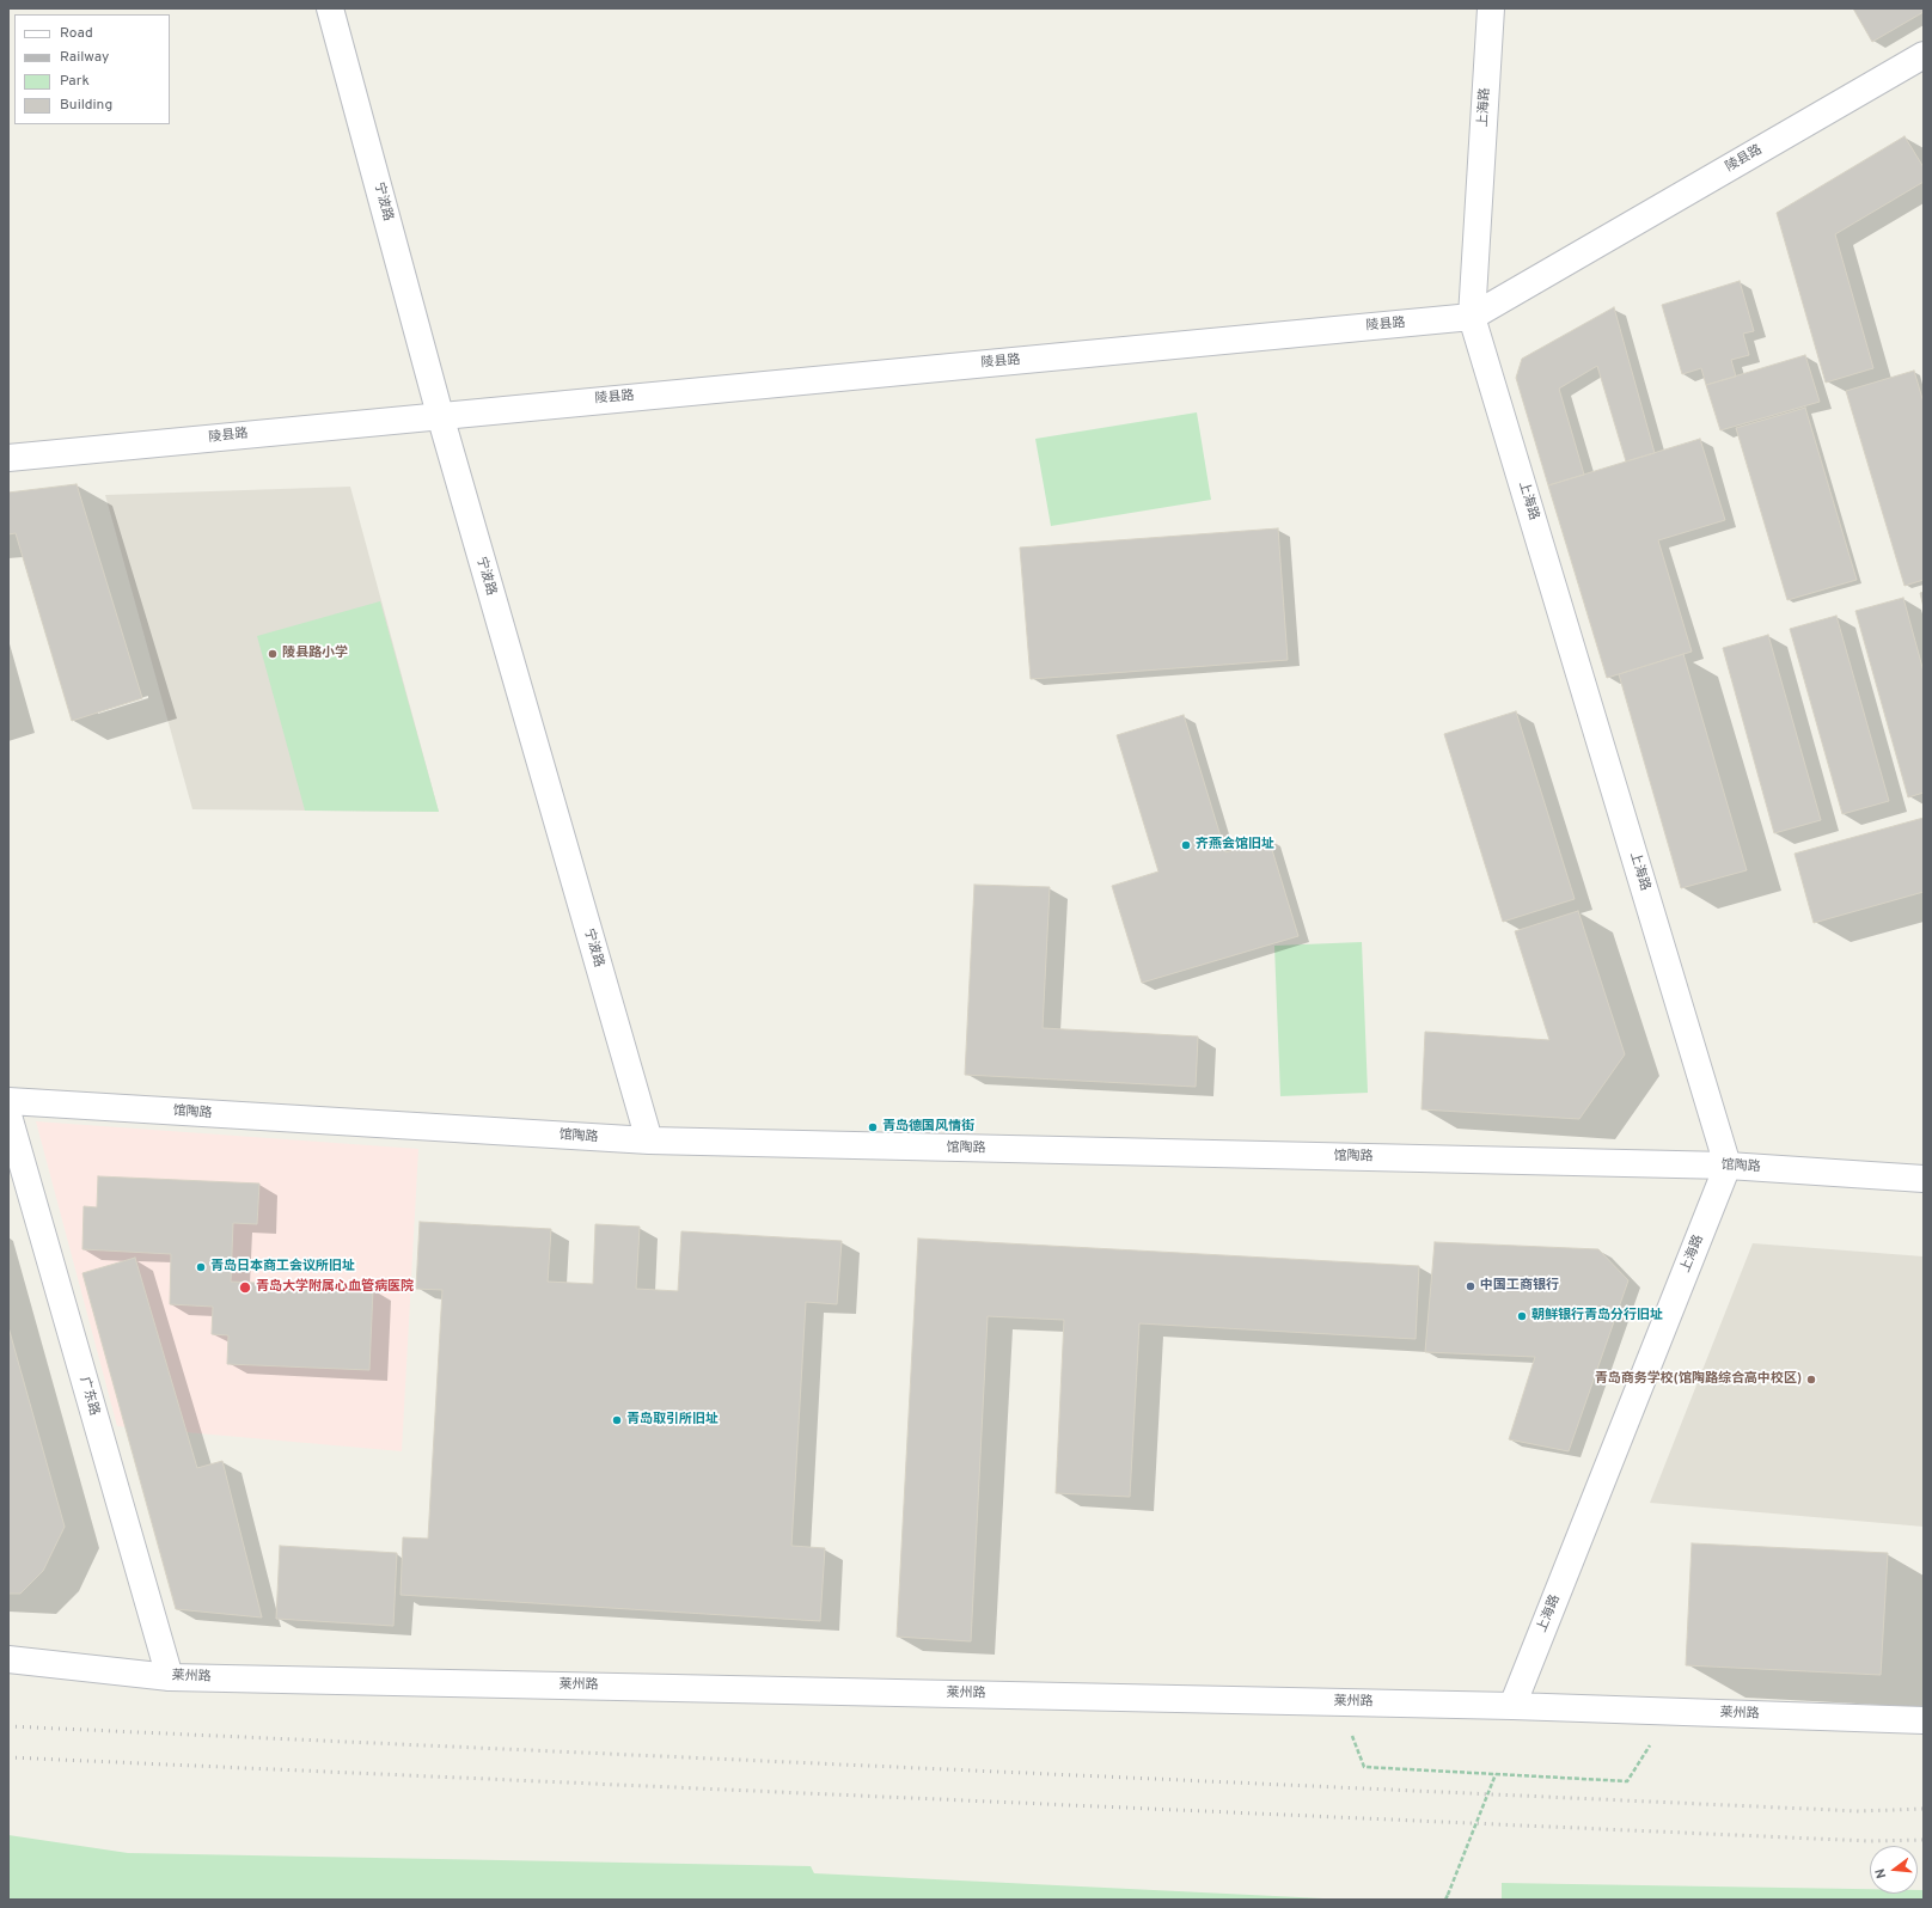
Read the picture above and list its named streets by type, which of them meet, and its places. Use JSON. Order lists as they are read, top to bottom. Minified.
{"streets":{"street":["上海路","陵县路","宁波路","馆陶路","广东路","莱州路"]},"crossings":[["上海路","陵县路"],["上海路","馆陶路"],["上海路","莱州路"],["陵县路","宁波路"],["宁波路","馆陶路"],["广东路","莱州路"]],"places":["陵县路小学","齐燕会馆旧址","青岛德国风情街","青岛日本商工会议所旧址","中国工商银行","青岛大学附属心血管病医院","朝鲜银行青岛分行旧址","青岛商务学校(馆陶路综合高中校区)","青岛取引所旧址"],"legend":["Road","Railway","Park","Building"],"north":"left"}
